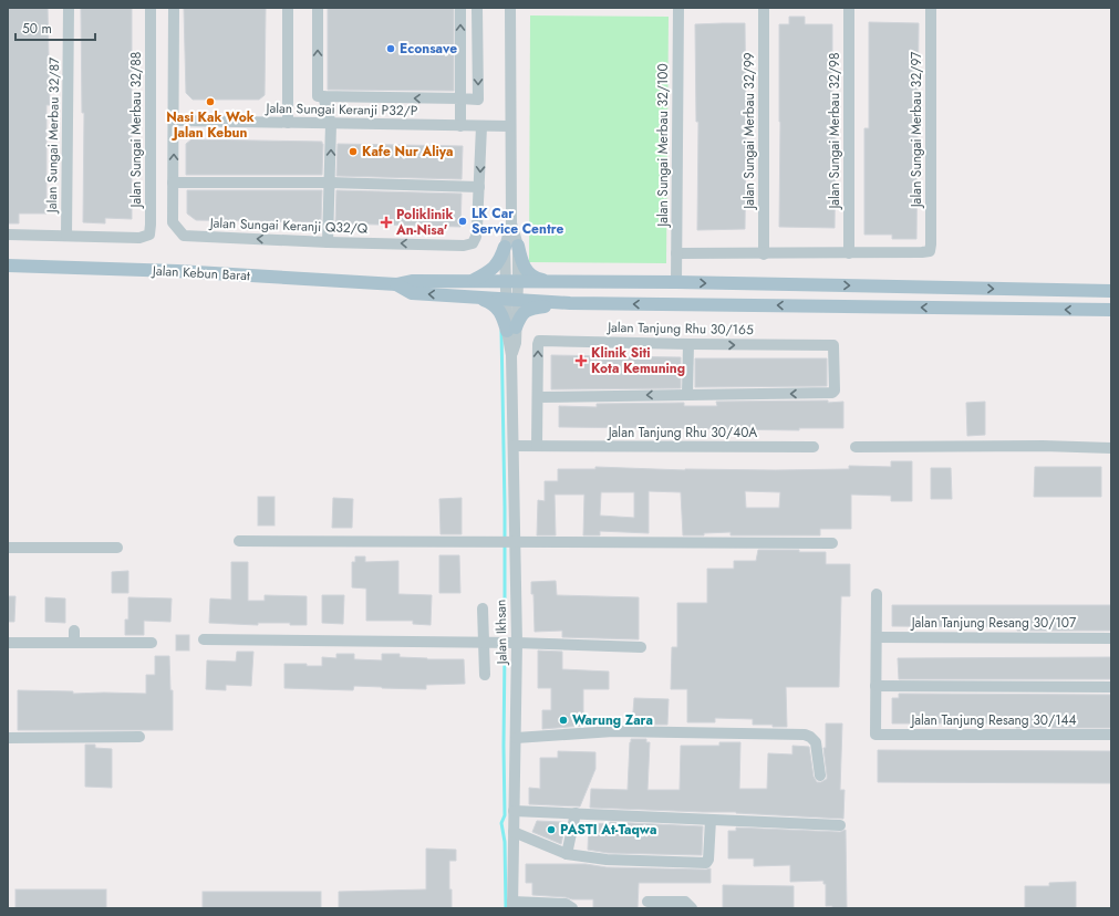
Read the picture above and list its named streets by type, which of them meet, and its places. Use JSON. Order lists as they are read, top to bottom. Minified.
{"streets":{"main road":["Jalan Kebun Barat"],"street":["Jalan Sungai Keranji P32/P","Jalan Sungai Merbau 32/88","Jalan Sungai Merbau 32/97","Jalan Sungai Merbau 32/99","Jalan Sungai Merbau 32/98","Jalan Sungai Merbau 32/87","Jalan Sungai Merbau 32/100","Jalan Sungai Keranji Q32/Q","Jalan Tanjung Rhu 30/165","Jalan Tanjung Rhu 30/40A","Jalan Tanjung Resang 30/107","Jalan Ikhsan","Jalan Tanjung Resang 30/144"]},"crossings":[["Jalan Sungai Keranji P32/P","Jalan Sungai Keranji Q32/Q"],["Jalan Sungai Keranji P32/P","Jalan Ikhsan"],["Jalan Sungai Merbau 32/88","Jalan Sungai Merbau 32/87"],["Jalan Sungai Merbau 32/97","Jalan Sungai Merbau 32/98"],["Jalan Sungai Merbau 32/100","Jalan Kebun Barat"],["Jalan Kebun Barat","Jalan Ikhsan"],["Jalan Tanjung Rhu 30/40A","Jalan Ikhsan"]],"places":{"other":["Econsave","Nasi Kak Wok Jalan Kebun","Kafe Nur Aliya","LK Car Service Centre","Warung Zara","PASTI At-Taqwa"],"health":["Poliklinik An-Nisa'","Klinik Siti Kota Kemuning"]},"scale_bar":"50 m"}
